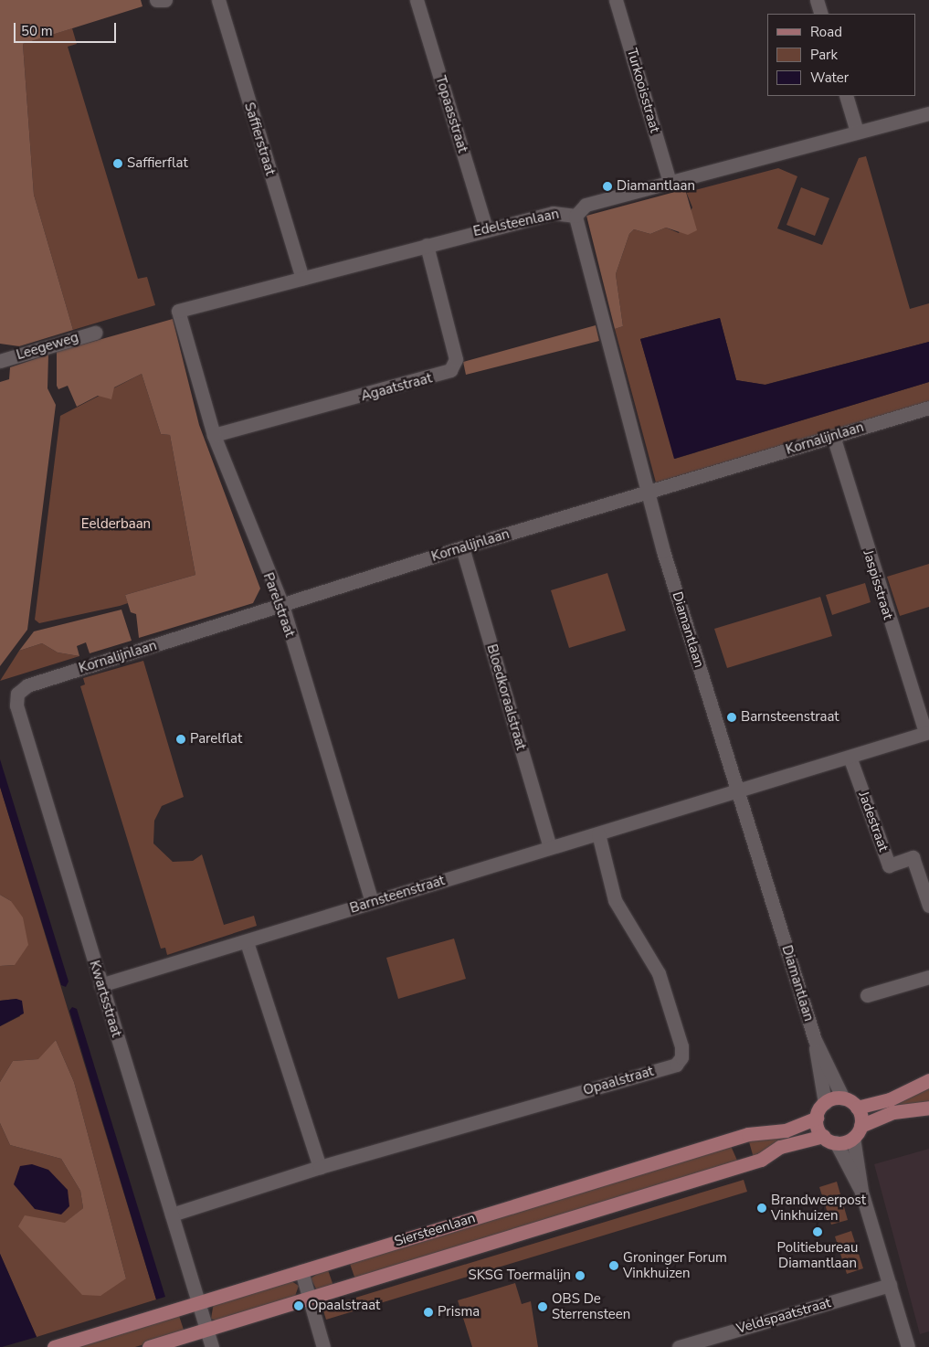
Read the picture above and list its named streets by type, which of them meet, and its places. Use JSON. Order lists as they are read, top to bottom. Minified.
{"streets":{"main road":["Siersteenlaan"],"street":["Turkooisstraat","Topaasstraat","Saffierstraat","Edelsteenlaan","Leegeweg","Agaatstraat","Kornalijnlaan","Jaspisstraat","Parelstraat","Diamantlaan","Bloedkoraalstraat","Jadestraat","Barnsteenstraat","Kwartsstraat","Opaalstraat","Veldspaatstraat"]},"crossings":[["Turkooisstraat","Edelsteenlaan"],["Topaasstraat","Edelsteenlaan"],["Saffierstraat","Edelsteenlaan"],["Edelsteenlaan","Agaatstraat"],["Edelsteenlaan","Parelstraat"],["Edelsteenlaan","Diamantlaan"],["Agaatstraat","Parelstraat"],["Kornalijnlaan","Jaspisstraat"],["Kornalijnlaan","Parelstraat"],["Kornalijnlaan","Diamantlaan"],["Kornalijnlaan","Bloedkoraalstraat"],["Kornalijnlaan","Kwartsstraat"],["Jaspisstraat","Barnsteenstraat"],["Parelstraat","Barnsteenstraat"],["Diamantlaan","Barnsteenstraat"],["Diamantlaan","Siersteenlaan"],["Bloedkoraalstraat","Barnsteenstraat"],["Jadestraat","Barnsteenstraat"],["Barnsteenstraat","Kwartsstraat"],["Barnsteenstraat","Opaalstraat"],["Kwartsstraat","Opaalstraat"],["Kwartsstraat","Siersteenlaan"]],"parks":["Eelderbaan"],"places":["Saffierflat","Diamantlaan","Barnsteenstraat","Parelflat","Brandweerpost Vinkhuizen","Politiebureau Diamantlaan","Groninger Forum Vinkhuizen","SKSG Toermalijn","Opaalstraat","OBS De Sterrensteen","Prisma"],"legend":["Road","Park","Water"],"scale_bar":"50 m"}
